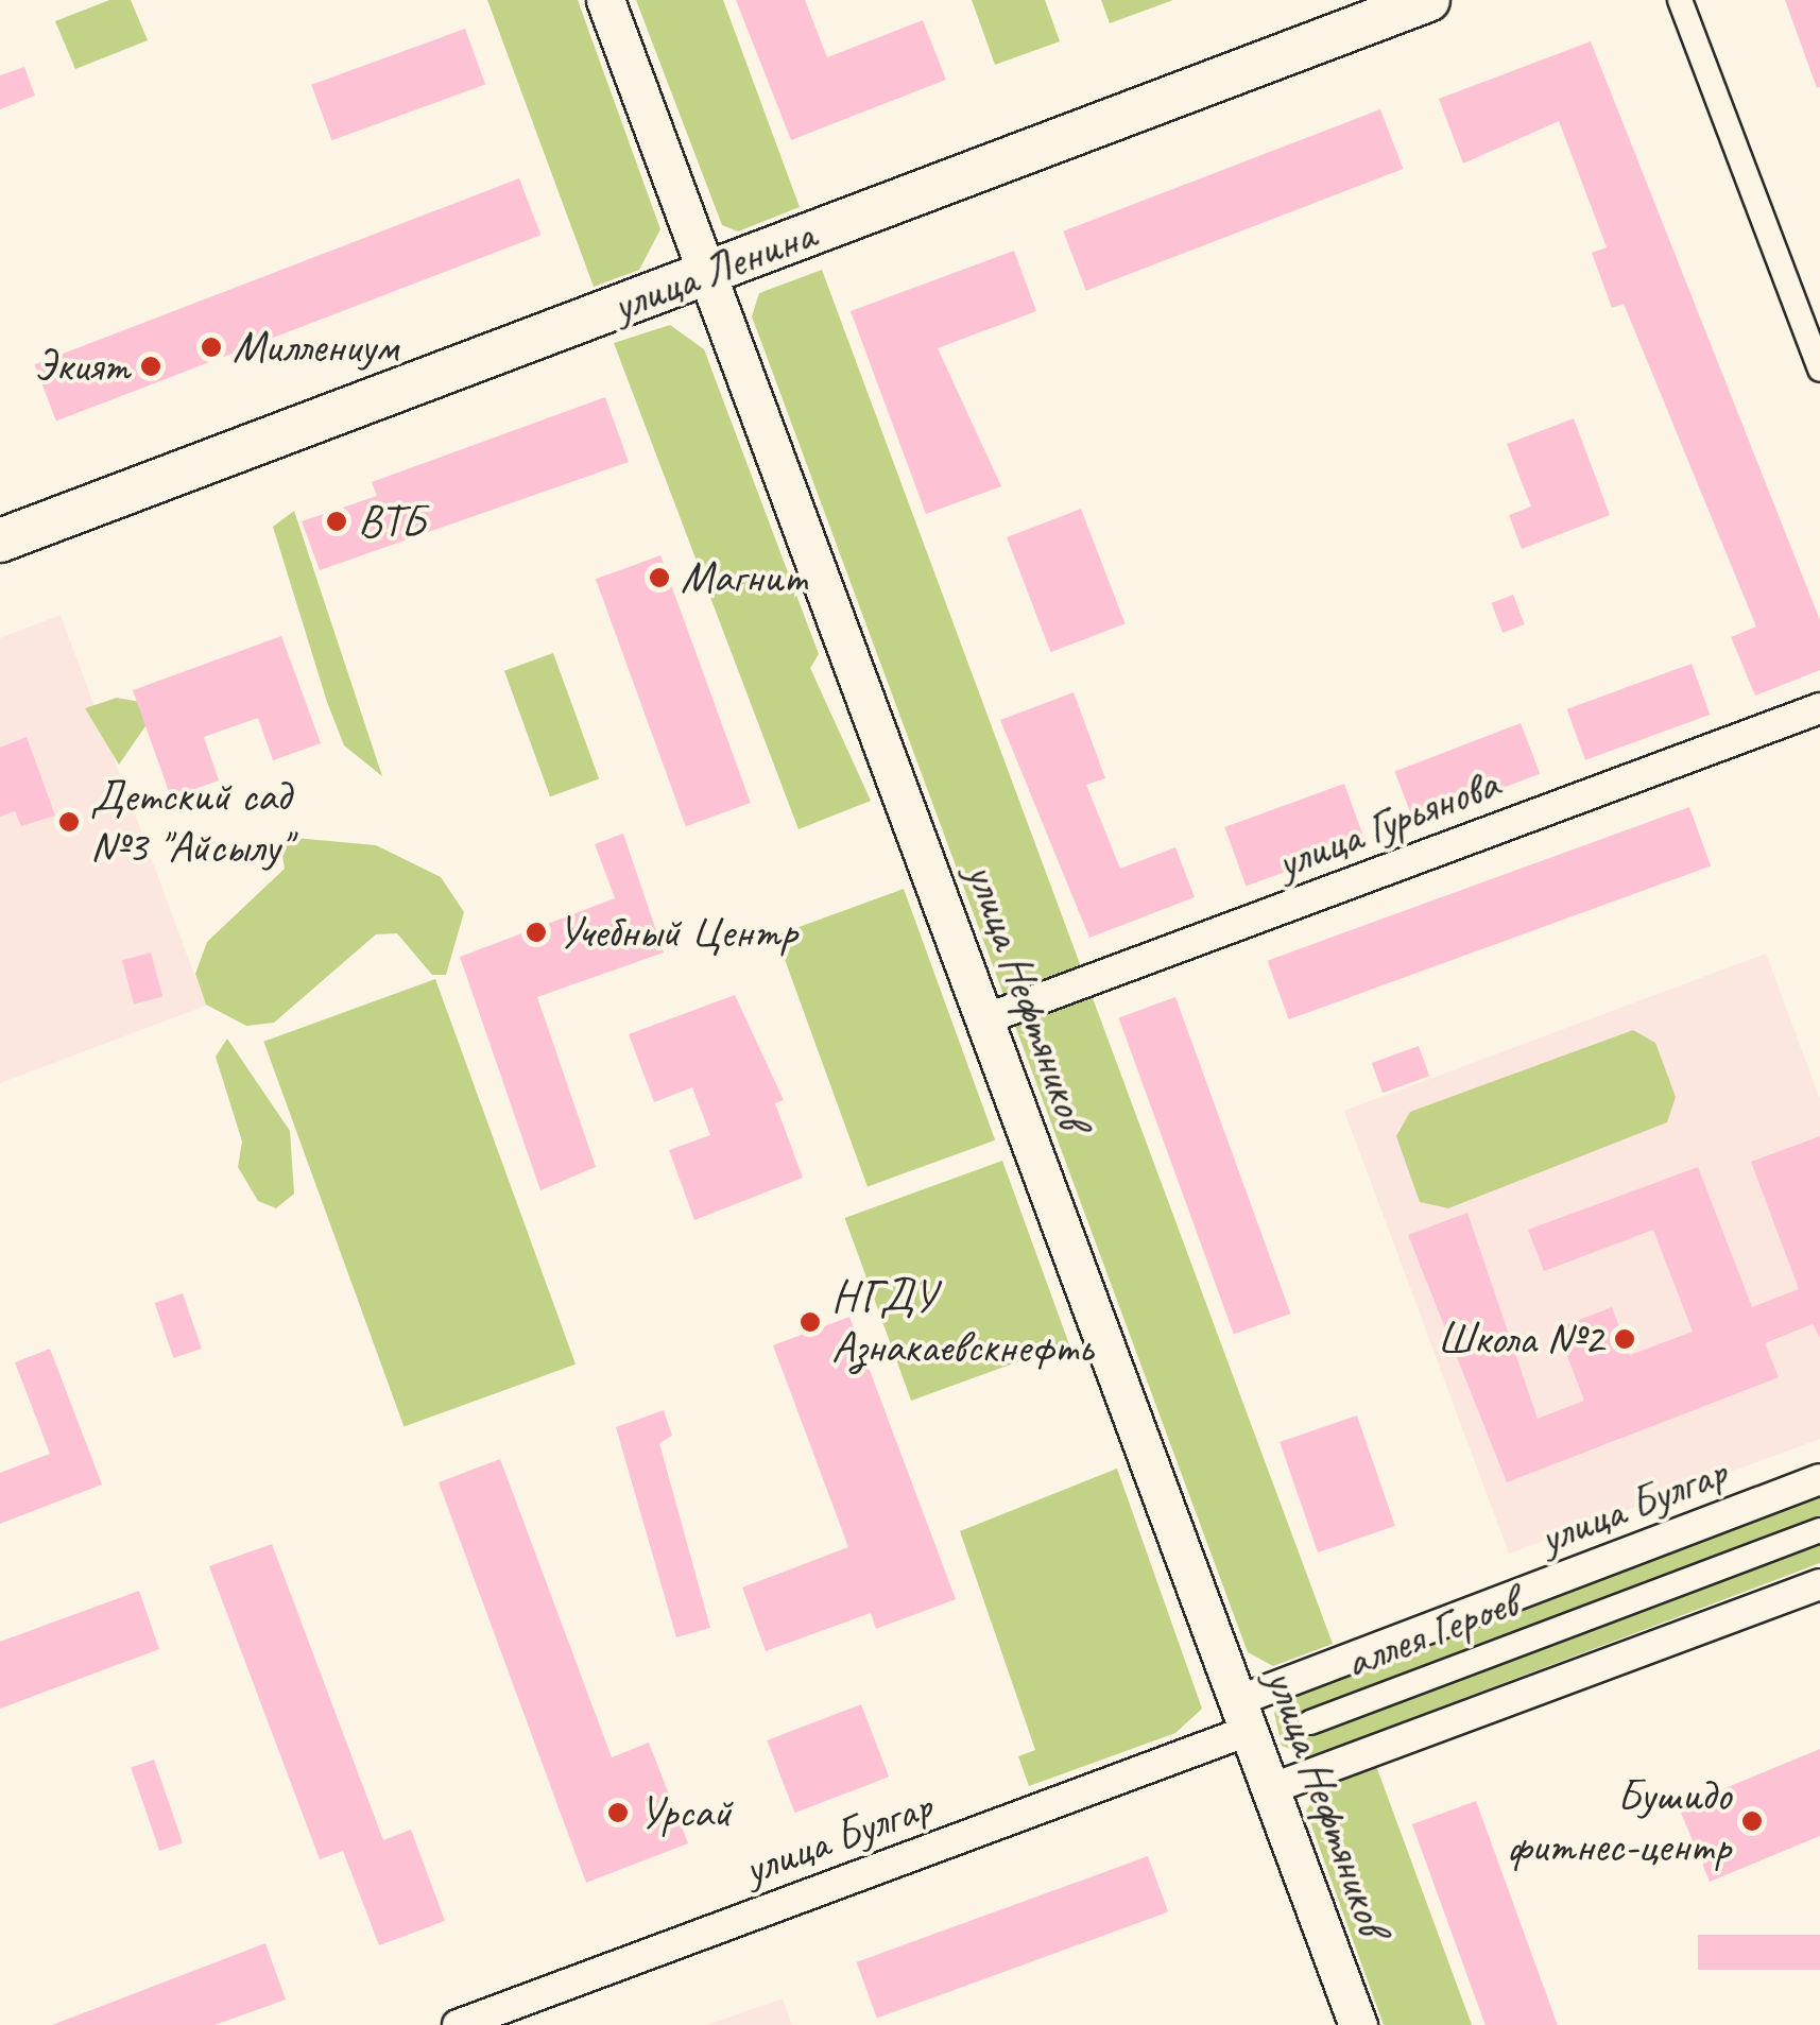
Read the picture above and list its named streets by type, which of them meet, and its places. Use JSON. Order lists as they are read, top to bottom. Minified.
{"streets":{"main road":["улица Ленина"],"street":["улица Гурьянова","улица Нефтяников","улица Булгар","аллея Героев"]},"crossings":[["улица Ленина","улица Нефтяников"],["улица Гурьянова","улица Нефтяников"],["улица Нефтяников","улица Булгар"]],"places":["Миллениум","Экият","ВТБ","Магнит","Детский сад №3 \"Айсылу\"","Учебный Центр","НГДУ Азнакаевскнефть","Школа №2","Урсай","Бушидо фитнес-центр"]}
